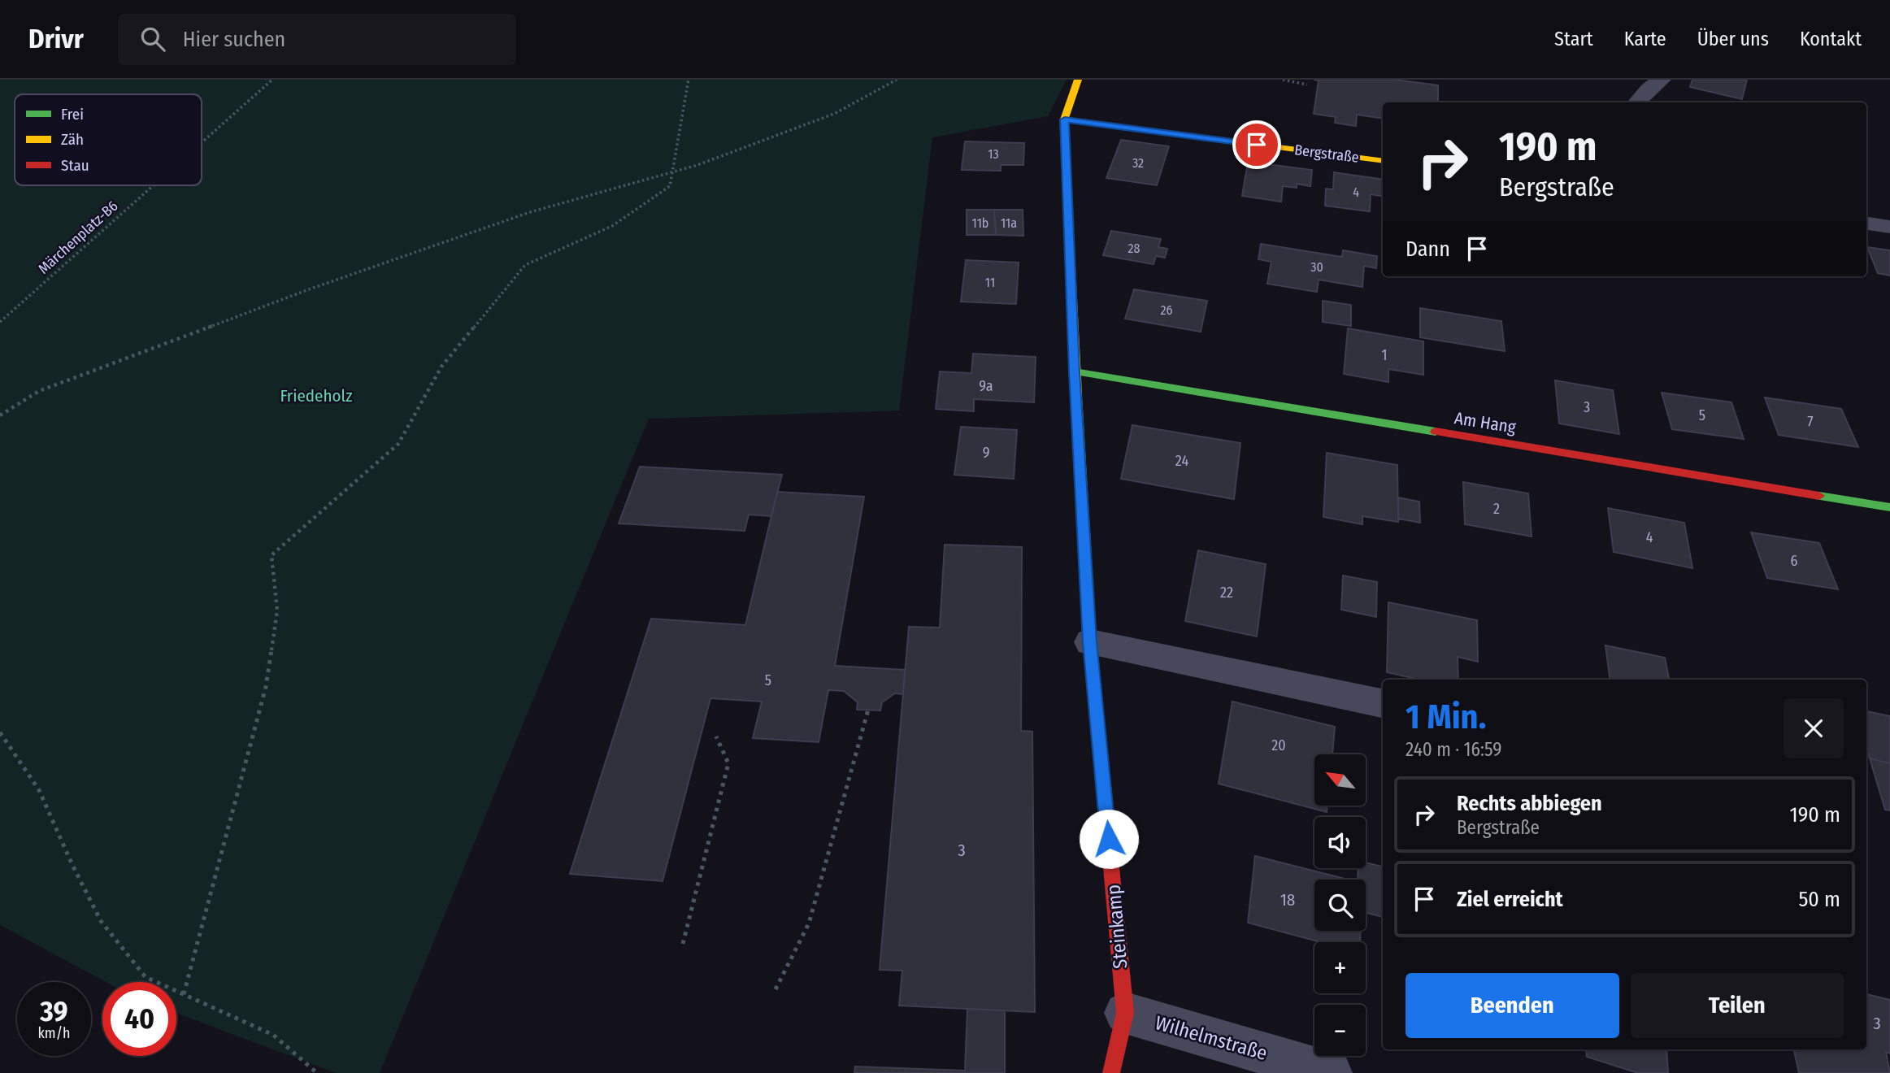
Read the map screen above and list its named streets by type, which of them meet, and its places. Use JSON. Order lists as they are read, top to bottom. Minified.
{"streets":{"street":["Bergstraße","Am Hang","Steinkamp","Wilhelmstraße"],"path":["Märchenplatz-B6"]},"crossings":[["Bergstraße","Steinkamp"],["Am Hang","Steinkamp"],["Steinkamp","Wilhelmstraße"]],"parks":["Friedeholz"],"house_numbers":["13","32","4","11b","11a","28","30","11","26","1","9a","3","5","7","9","24","2","4","6","22","5","20","3","18","3"],"legend":["Frei","Zäh","Stau"],"north":"top left","page":{"header":"Drivr","search":"Hier suchen","nav":["Start","Karte","Über uns","Kontakt"],"turn":["190 m","Bergstraße"],"then":"Dann","heading":["1 Min.","240 m · 16:59"],"map_buttons":["+","−"],"list":[{"name":"Rechts abbiegen","note":"Bergstraße","value":"190 m"},{"name":"Ziel erreicht","value":"50 m"}],"buttons":["Beenden","Teilen"],"speed":"39 km/h","limit":"40"}}
